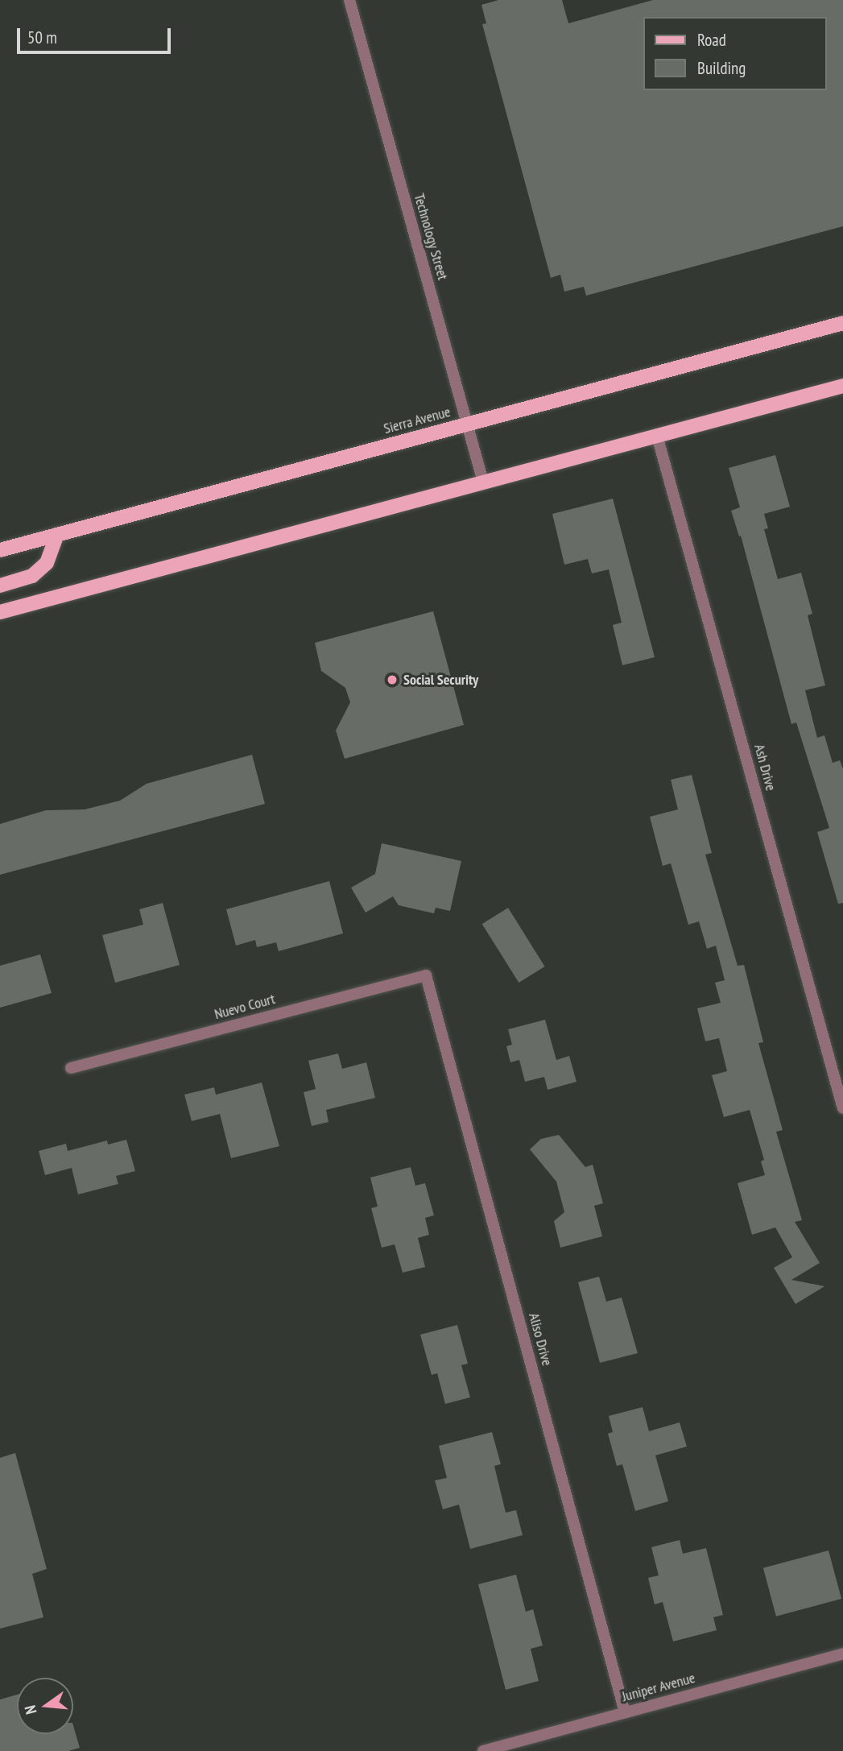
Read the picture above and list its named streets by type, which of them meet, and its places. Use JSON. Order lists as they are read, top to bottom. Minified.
{"streets":{"main road":["Sierra Avenue"],"street":["Technology Street","Ash Drive","Nuevo Court","Aliso Drive","Juniper Avenue"]},"crossings":[["Technology Street","Sierra Avenue"],["Nuevo Court","Aliso Drive"],["Aliso Drive","Juniper Avenue"]],"places":["Social Security"],"legend":["Road","Building"],"scale_bar":"50 m","north":"left"}
